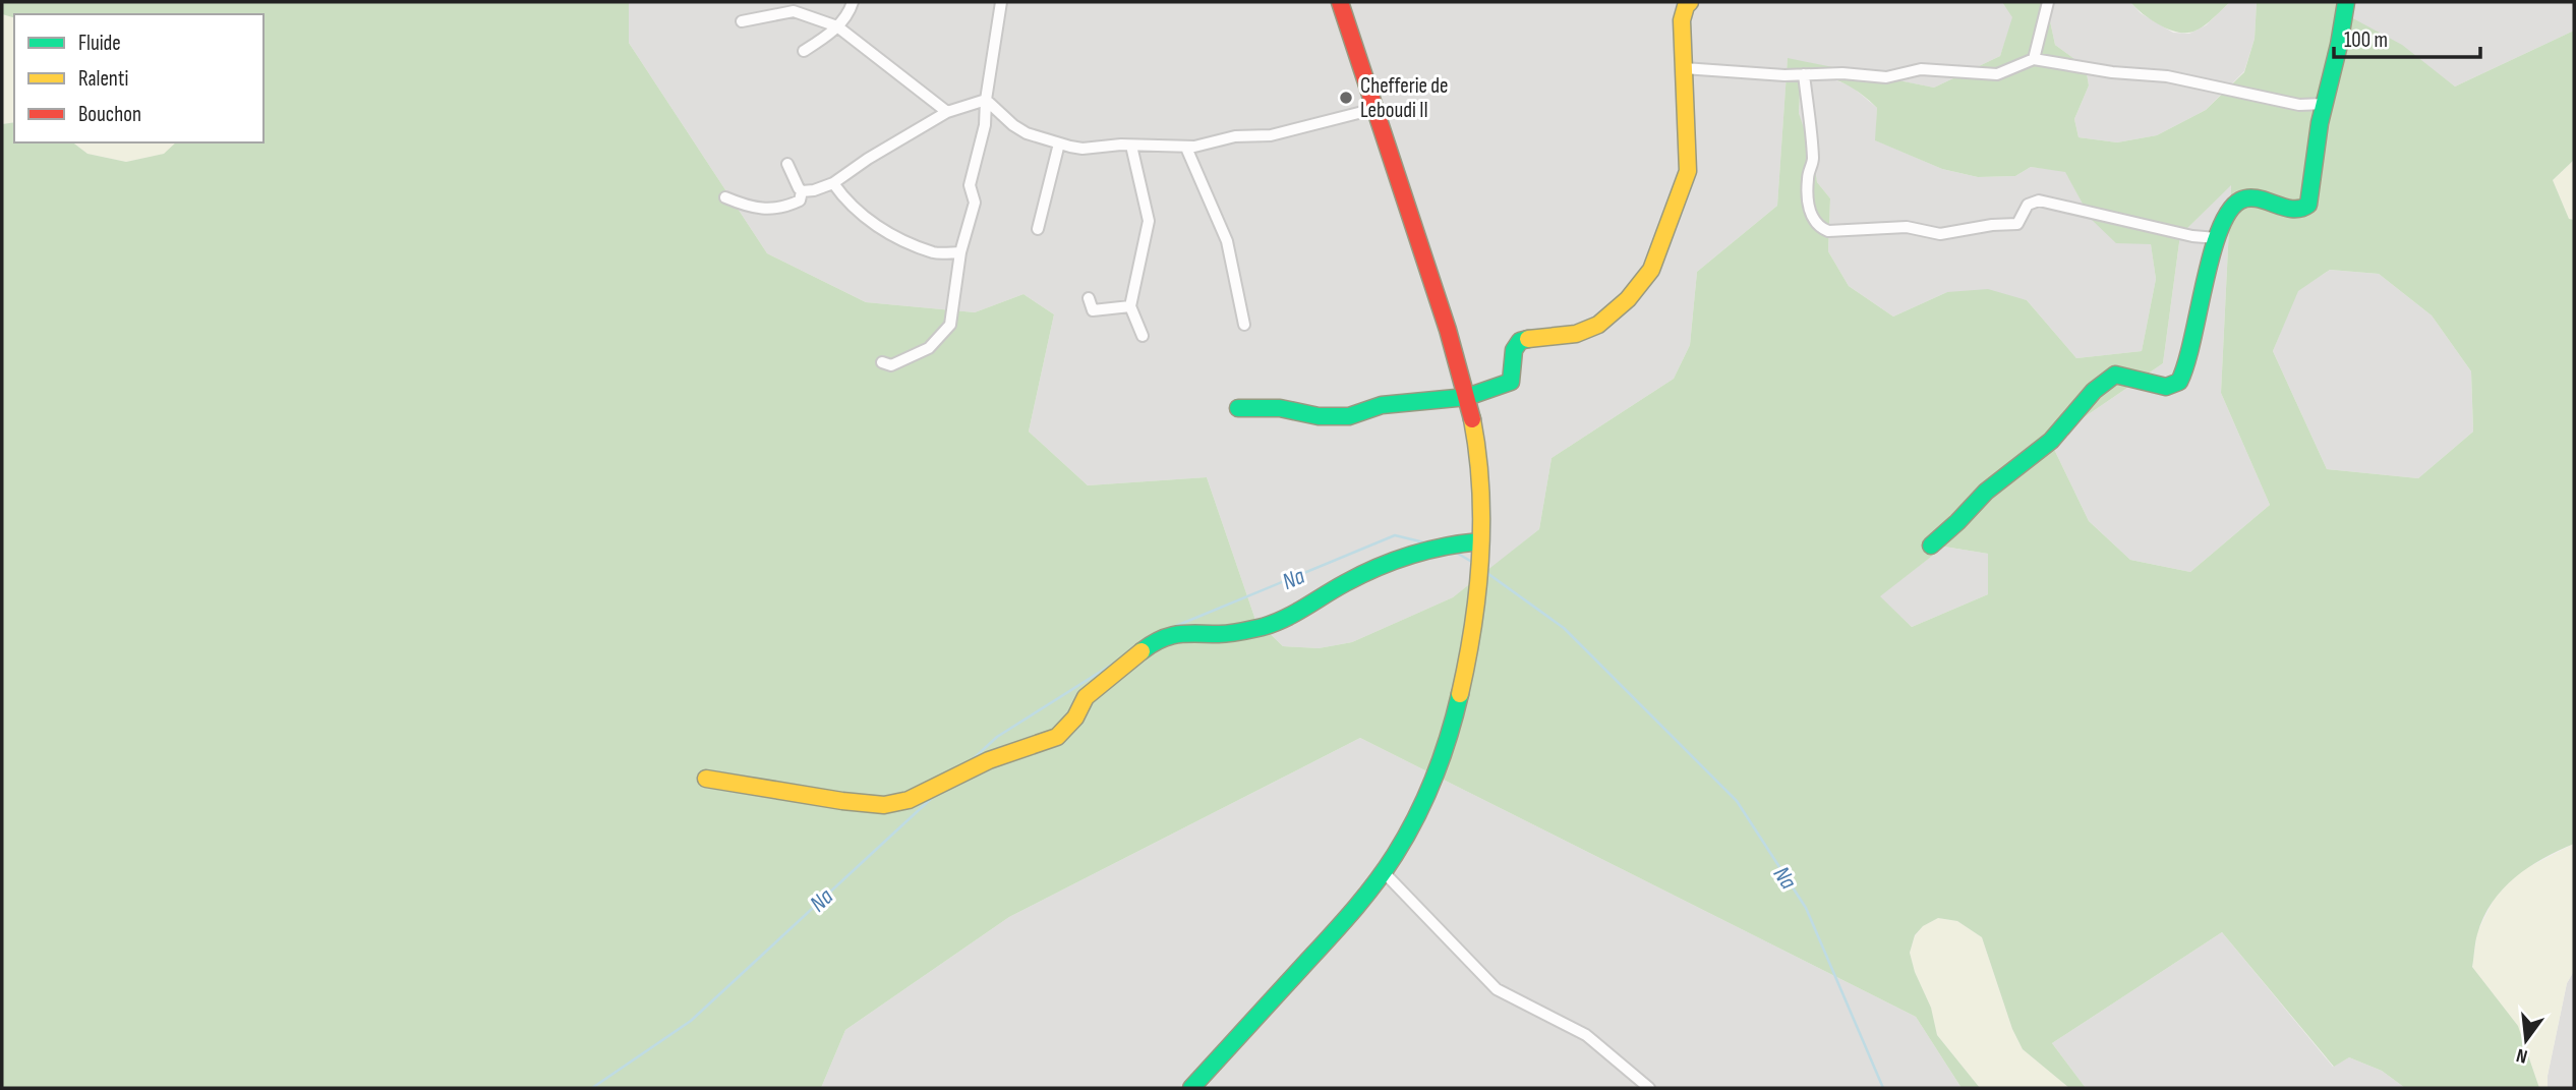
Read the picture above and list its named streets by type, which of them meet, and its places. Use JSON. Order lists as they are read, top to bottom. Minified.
{"water":["Na"],"places":["Chefferie de Leboudi II"],"legend":["Fluide","Ralenti","Bouchon"],"scale_bar":"100 m","north":"bottom"}
